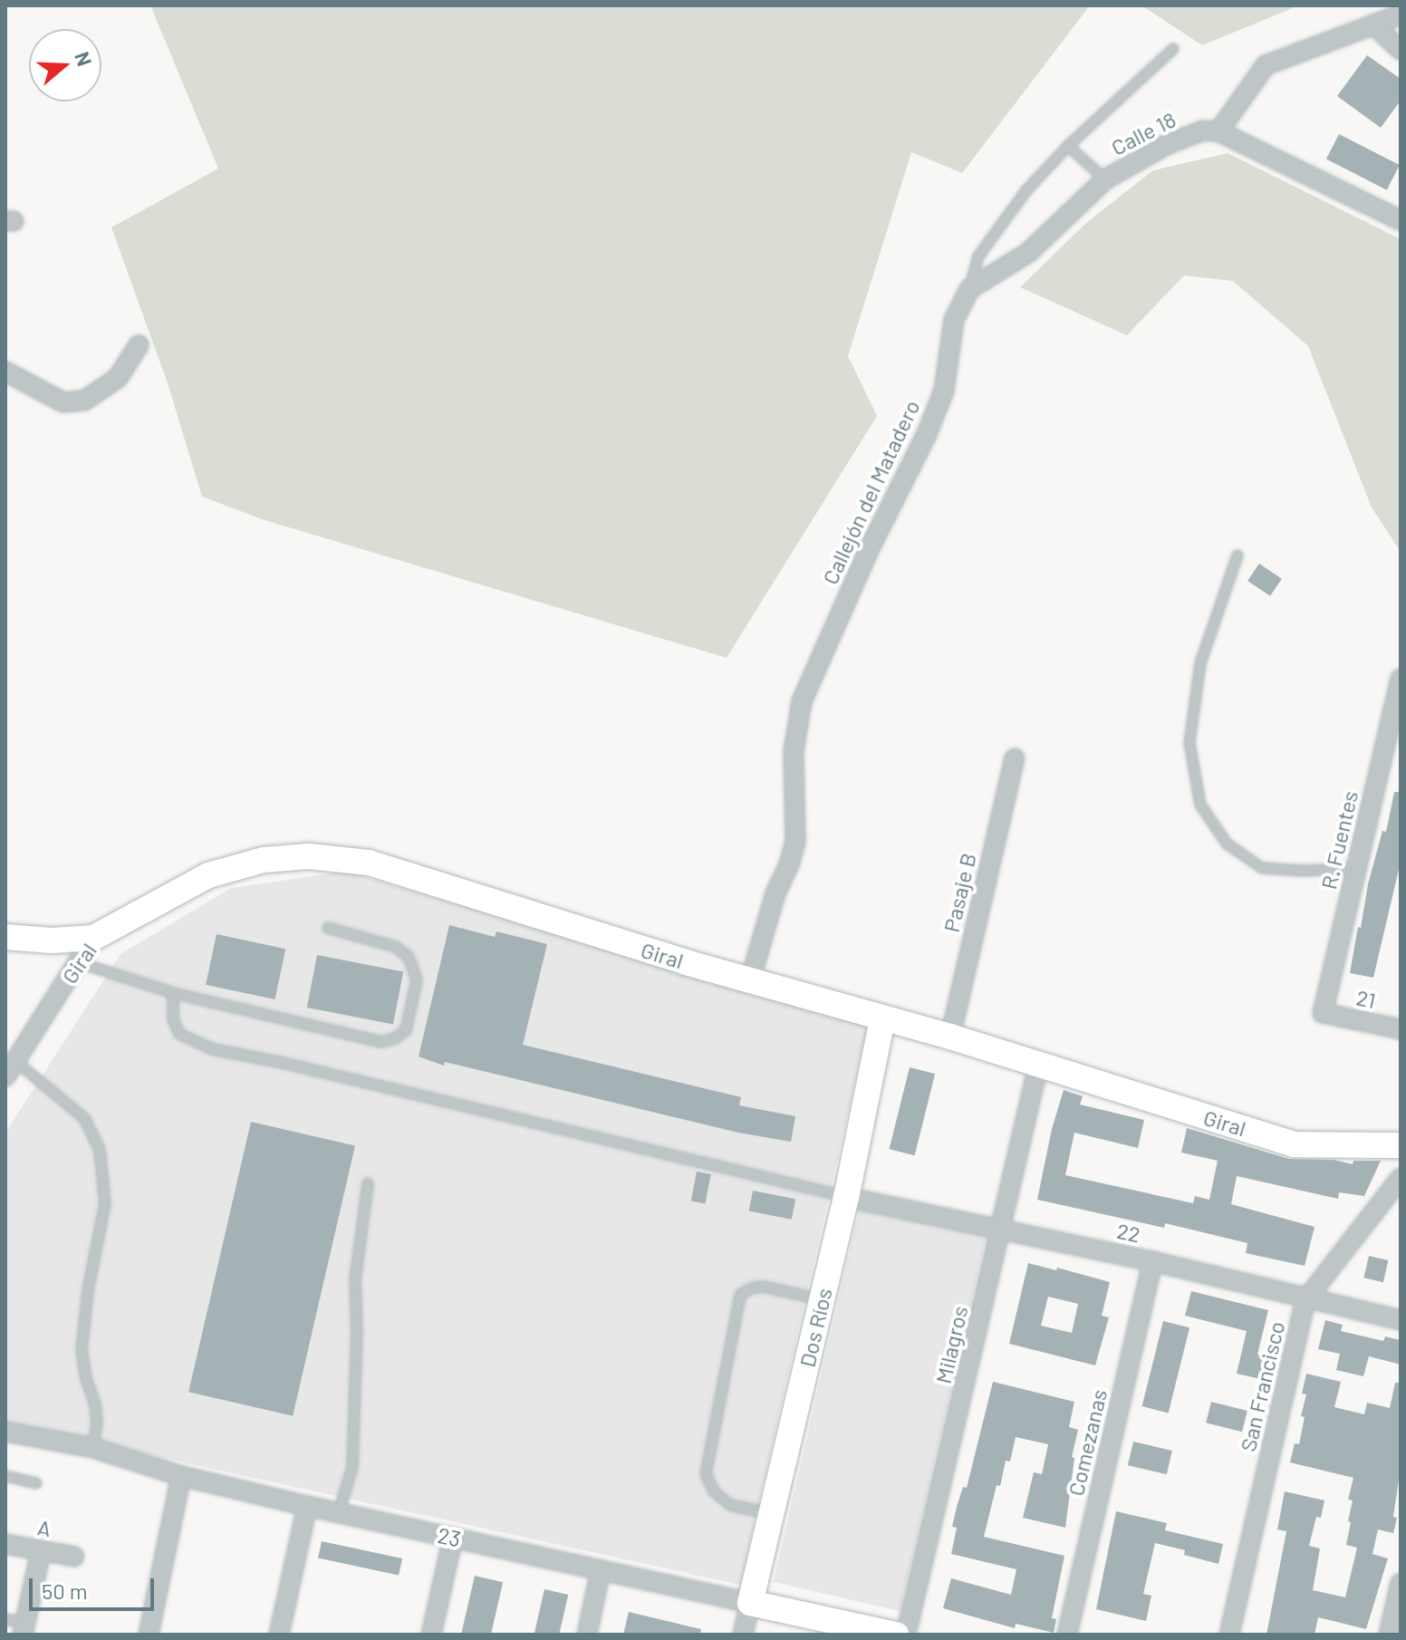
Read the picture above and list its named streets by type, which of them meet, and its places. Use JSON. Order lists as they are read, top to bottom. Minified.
{"streets":{"street":["Calle 18","Callejón del Matadero","R. Fuentes","Pasaje B","Giral","21","22","Dos Ríos","Milagros","San Francisco","Comezanas","A","23"]},"crossings":[["Calle 18","Callejón del Matadero"],["Callejón del Matadero","Giral"],["R. Fuentes","21"],["Pasaje B","Giral"],["Giral","Dos Ríos"],["Giral","Milagros"],["22","Dos Ríos"],["22","Milagros"],["22","San Francisco"],["22","Comezanas"],["Dos Ríos","23"]],"scale_bar":"50 m","north":"right"}
